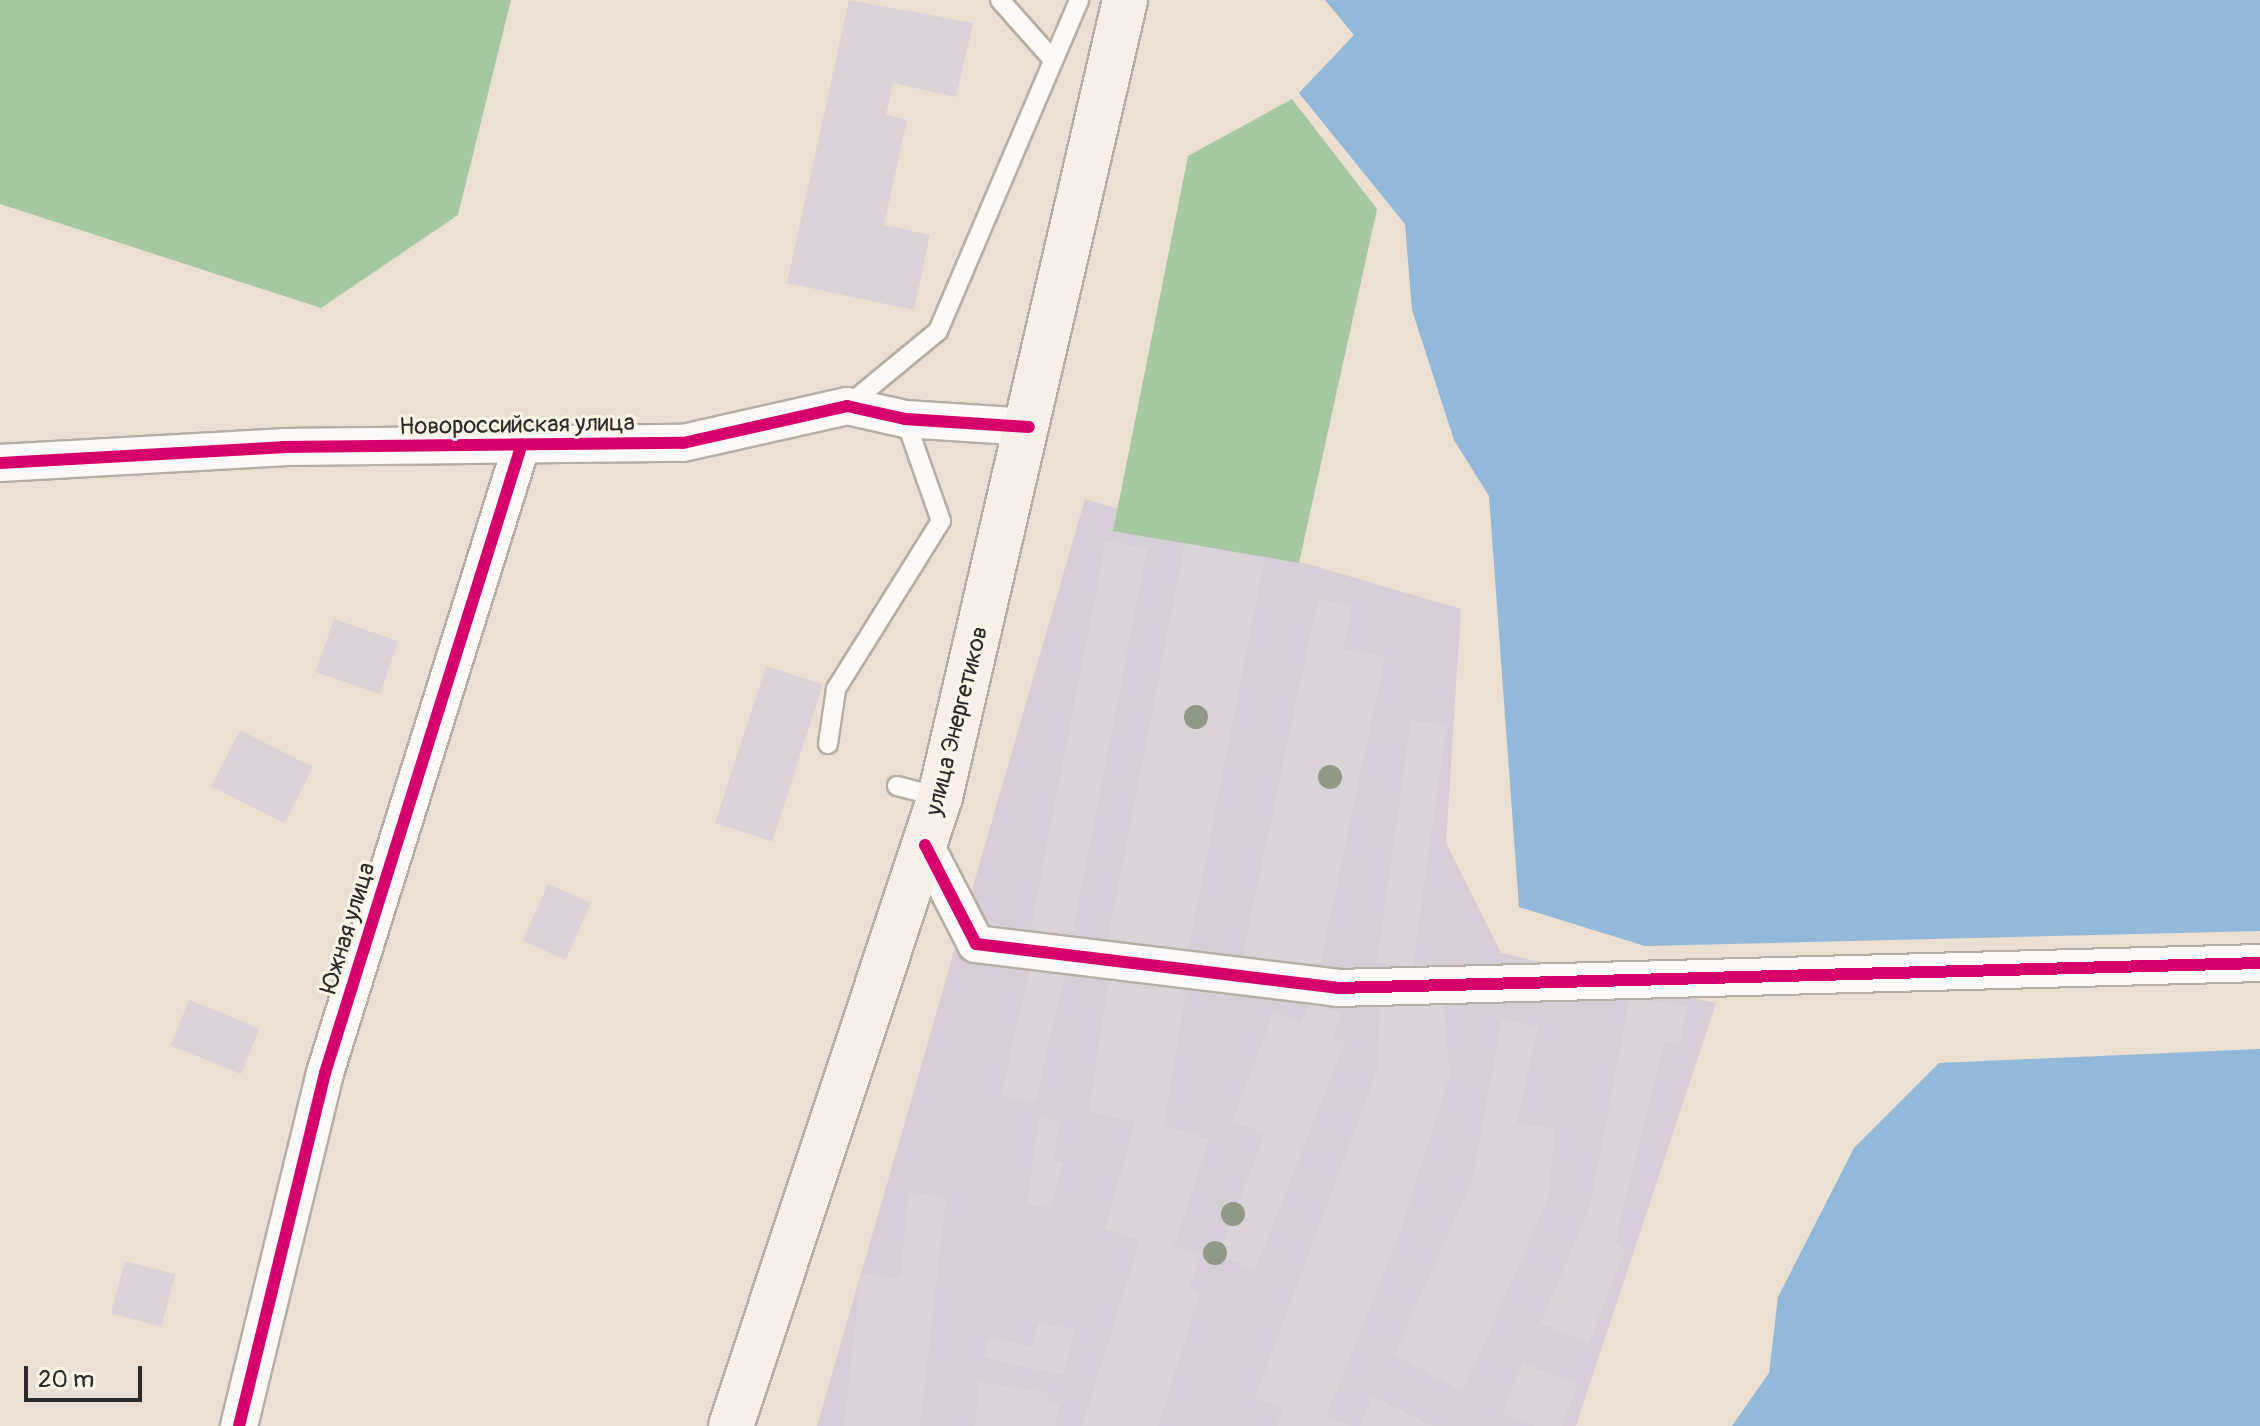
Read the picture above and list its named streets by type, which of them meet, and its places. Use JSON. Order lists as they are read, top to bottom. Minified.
{"streets":{"main road":["улица Энергетиков"],"street":["Новороссийская улица","Южная улица"]},"crossings":[["Новороссийская улица","улица Энергетиков"],["Новороссийская улица","Южная улица"]],"scale_bar":"20 m"}
